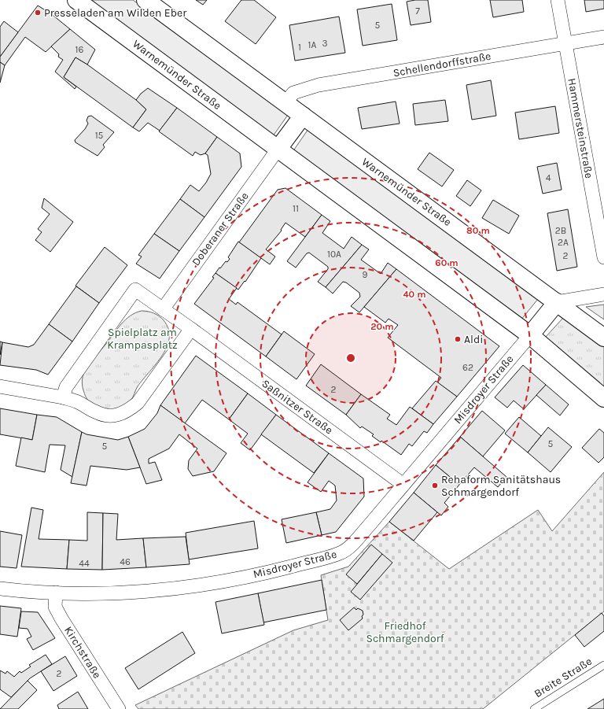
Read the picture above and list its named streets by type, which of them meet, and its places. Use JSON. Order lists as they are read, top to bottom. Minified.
{"streets":{"street":["Schellendorffstraße","Warnemünder Straße","Hammersteinstraße","Doberaner Straße","Misdroyer Straße","Saßnitzer Straße","Kirchstraße"],"lane":["Breite Straße"]},"crossings":[["Schellendorffstraße","Warnemünder Straße"],["Schellendorffstraße","Hammersteinstraße"],["Warnemünder Straße","Doberaner Straße"],["Warnemünder Straße","Misdroyer Straße"],["Doberaner Straße","Saßnitzer Straße"],["Misdroyer Straße","Saßnitzer Straße"],["Misdroyer Straße","Kirchstraße"]],"parks":["Spielplatz am Krampasplatz","Friedhof Schmargendorf"],"places":["Presseladen am Wilden Eber","Aldi","Rehaform Sanitätshaus Schmargendorf"],"house_numbers":["7","5","3","1A","1","16","15","4","11","2B","2A","10A","2","9","62","2","5","5","46","44","2"],"rings":["80 m","60 m","40 m","20 m"]}
